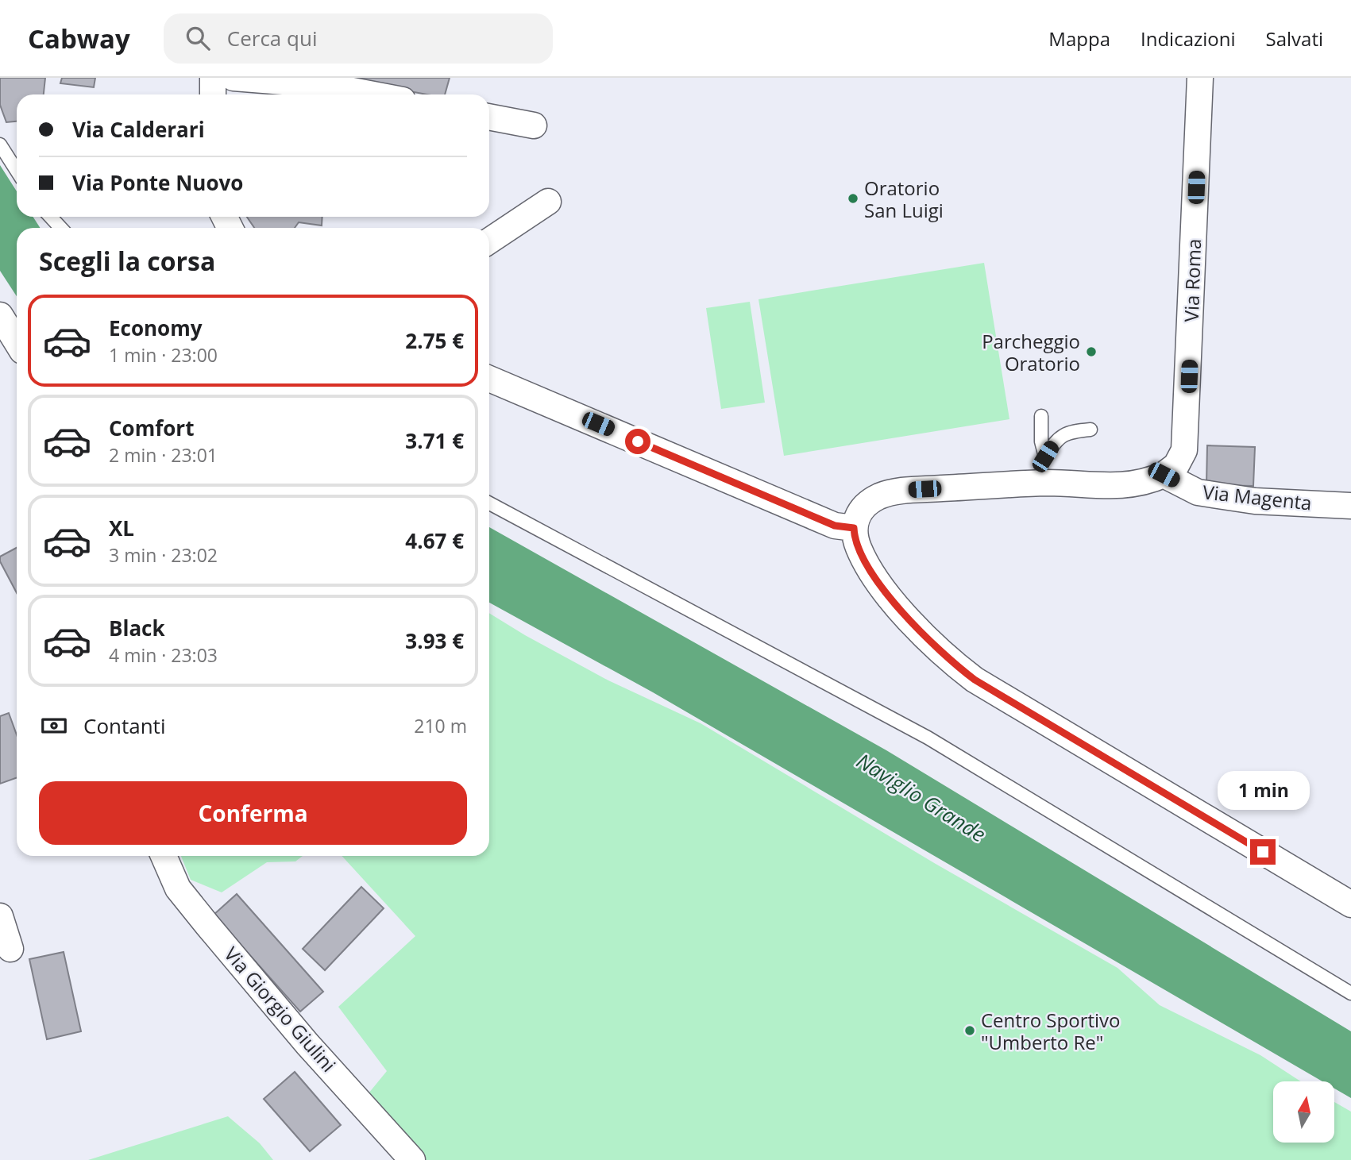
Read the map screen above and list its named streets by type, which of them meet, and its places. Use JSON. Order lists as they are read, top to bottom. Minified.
{"streets":{"street":["Via Roma","Via Magenta","Via Giorgio Giulini"]},"crossings":[["Via Roma","Via Magenta"]],"water":["Naviglio Grande"],"places":["Oratorio San Luigi","Parcheggio Oratorio","Centro Sportivo \"Umberto Re\""],"north":"top","page":{"header":"Cabway","search":"Cerca qui","nav":["Mappa","Indicazioni","Salvati"],"banner":["Via Calderari","Via Ponte Nuovo"],"heading":"Scegli la corsa","list":[{"name":"Economy","note":"1 min · 23:00","value":"2.75 €"},{"name":"Comfort","note":"2 min · 23:01","value":"3.71 €"},{"name":"XL","note":"3 min · 23:02","value":"4.67 €"},{"name":"Black","note":"4 min · 23:03","value":"3.93 €"}],"pay":["Contanti","210 m"],"buttons":"Conferma","bubble":"1 min"}}
